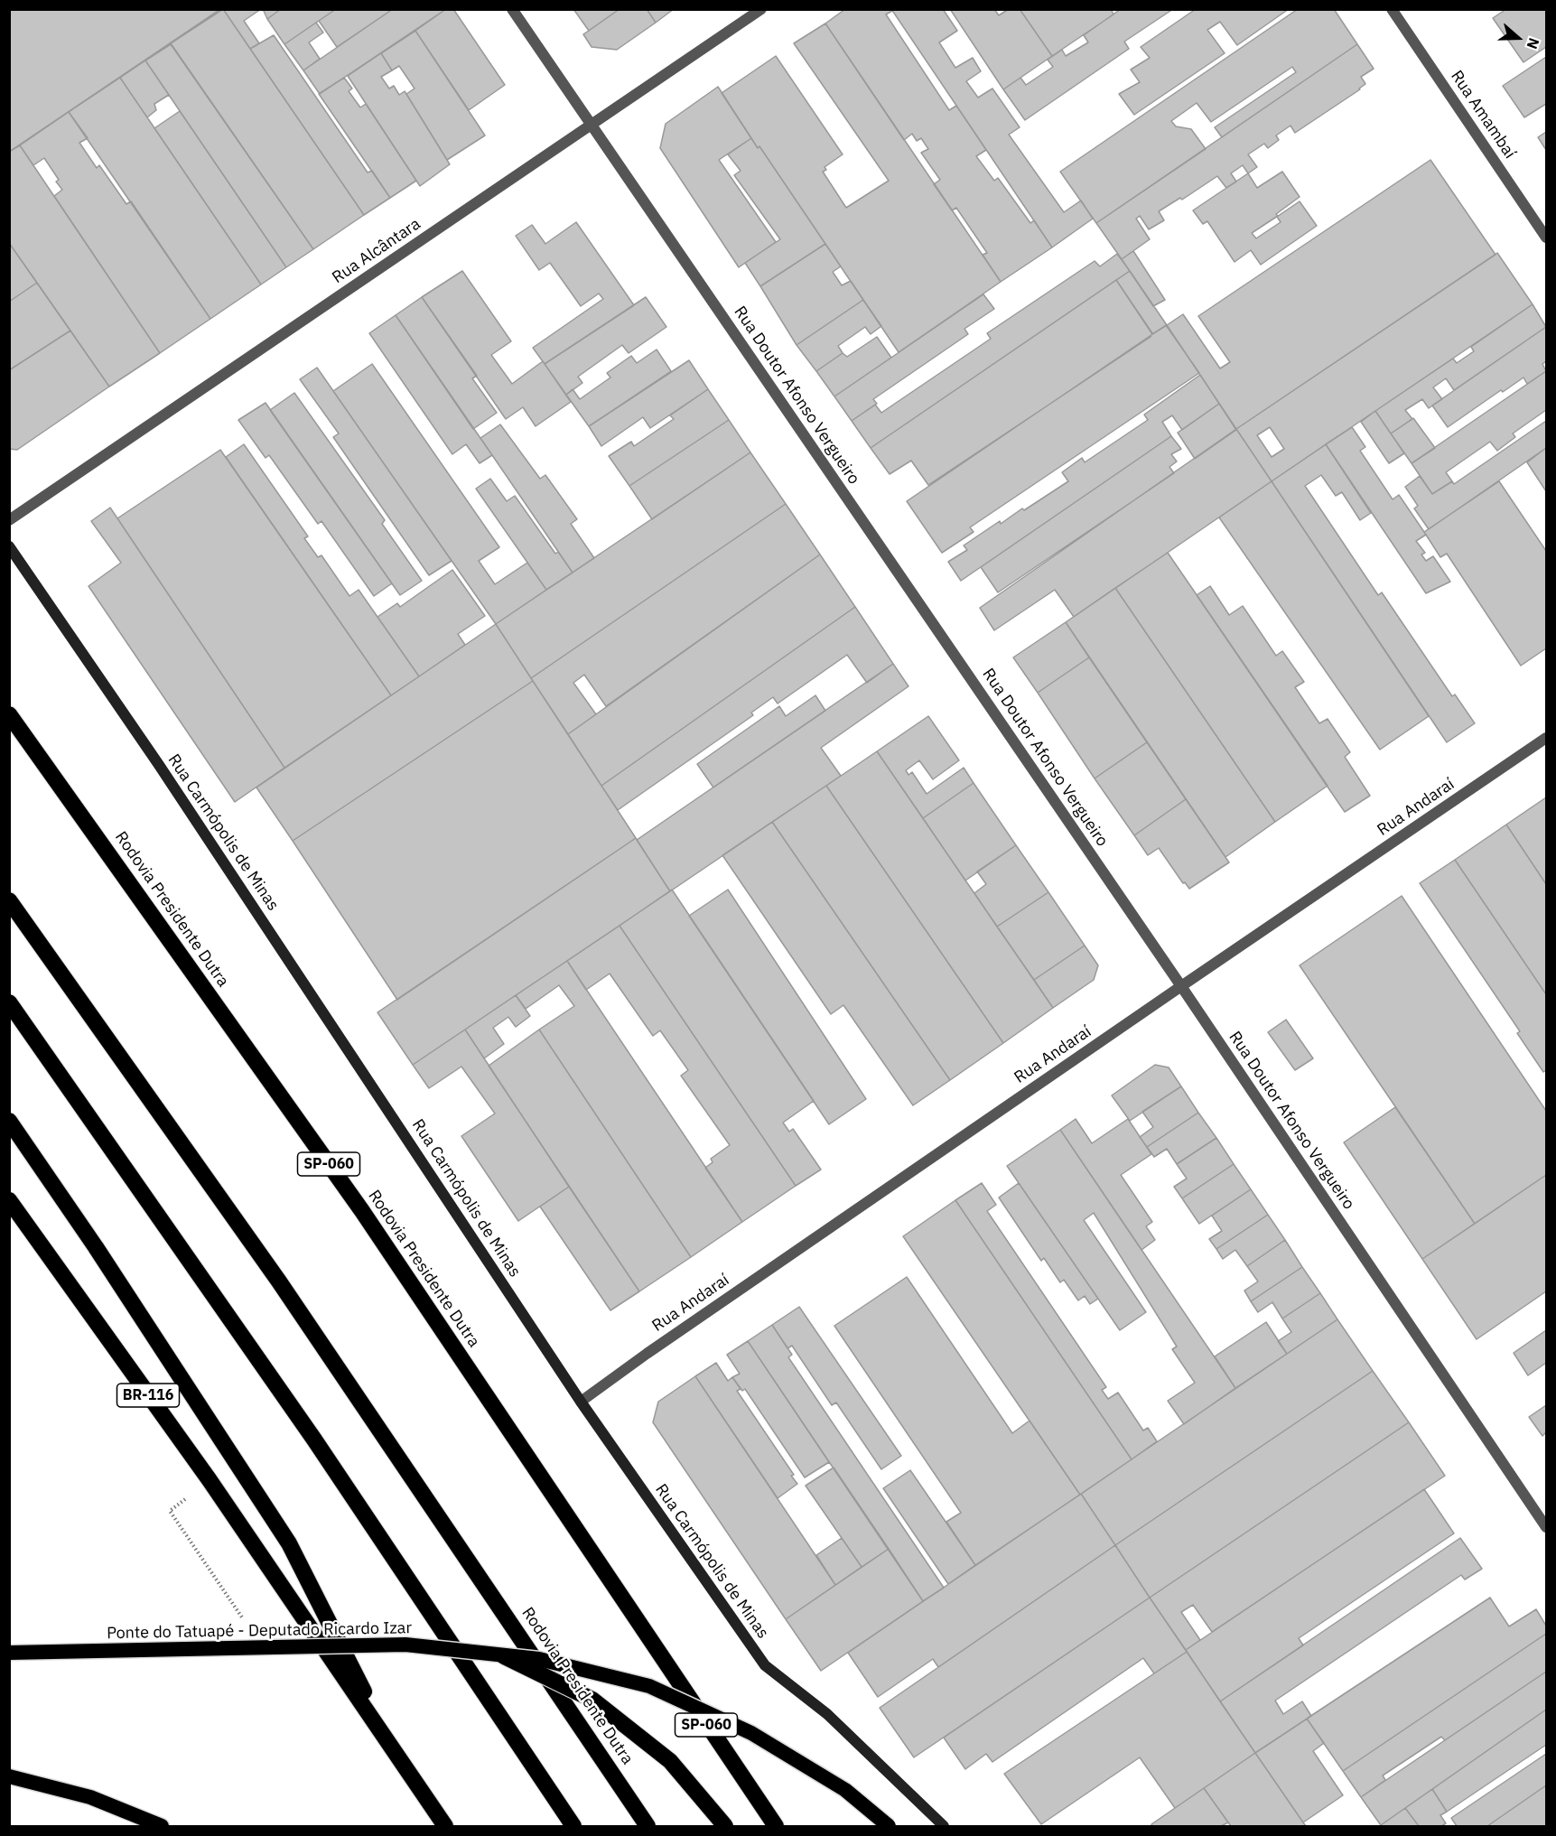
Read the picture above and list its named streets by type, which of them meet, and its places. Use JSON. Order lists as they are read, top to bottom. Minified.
{"streets":{"highway":["Rodovia Presidente Dutra","SP-060","BR-116","Ponte do Tatuapé - Deputado Ricardo Izar"],"main road":["Rua Carmópolis de Minas"],"street":["Rua Amambaí","Rua Alcântara","Rua Doutor Afonso Vergueiro","Rua Andaraí"]},"crossings":[["Rua Alcântara","Rua Doutor Afonso Vergueiro"],["Rua Doutor Afonso Vergueiro","Rua Andaraí"],["Rua Andaraí","Rua Carmópolis de Minas"]],"north":"right"}
